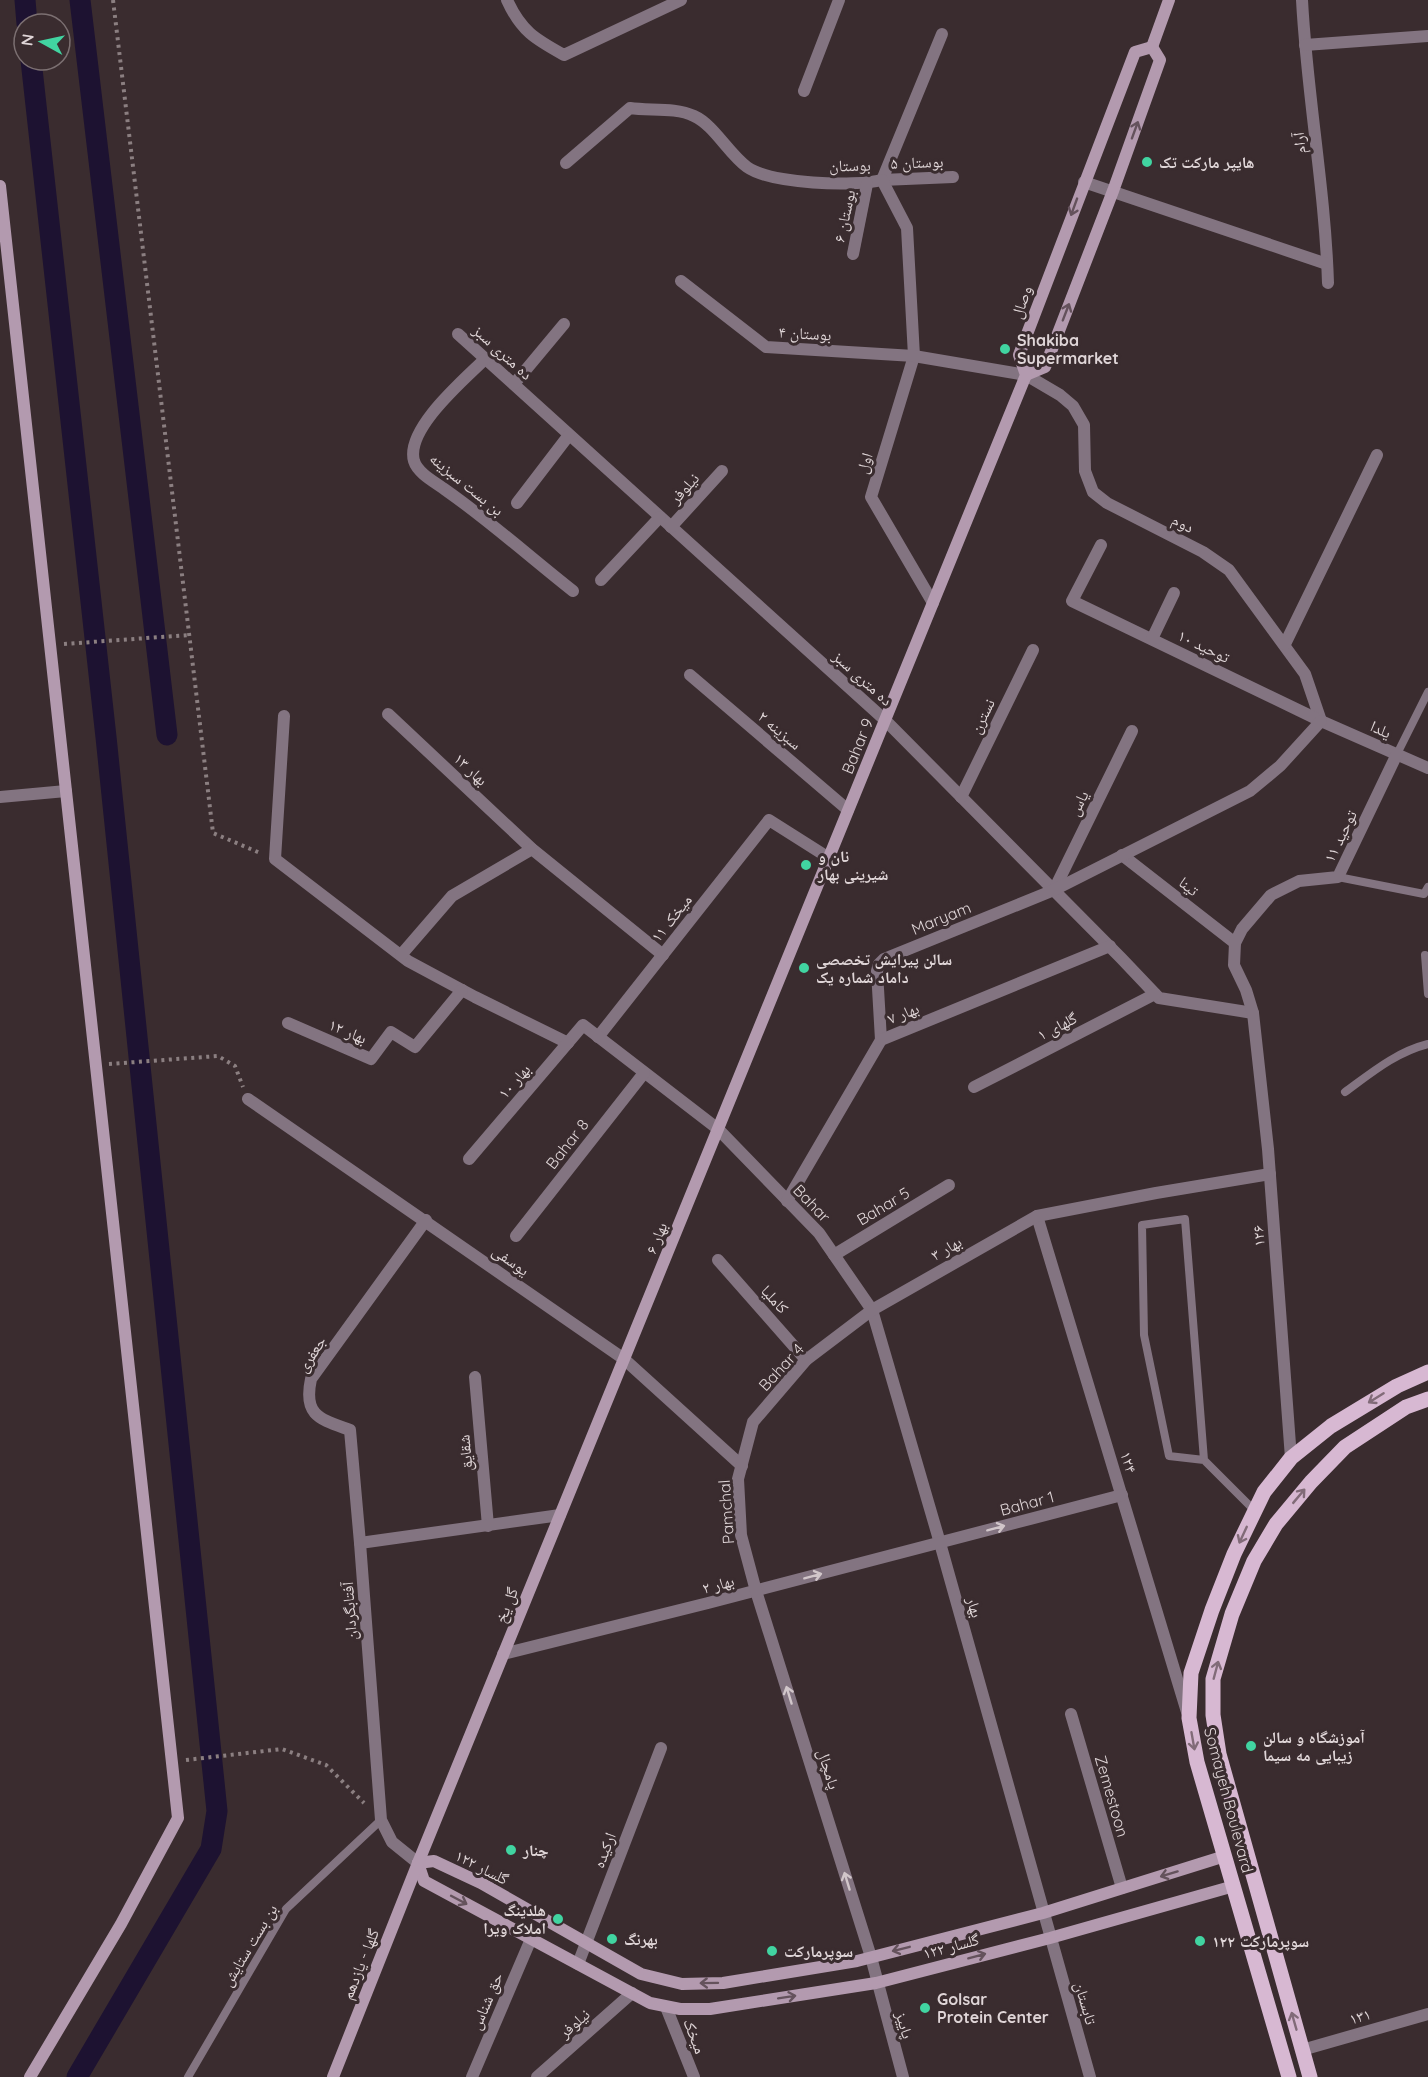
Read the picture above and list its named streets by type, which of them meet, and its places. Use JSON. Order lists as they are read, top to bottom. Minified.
{"streets":{"main road":["وصال","Bahar 9","بهار ۶","گل یخ","Somayeh Boulevard","گلسار ۱۲۲","گلها - یازدهم"],"street":["آرام","بوستان ۵","بوستان","بوستان ۶","بوستان ۴","ده متری سبز","اول","بن بست سبزینه","نیلوفر","دوم","توحید ۱۰","نسترن","یلدا","سبزینه ۲","بهار ۱۳","یاس","توحید ۱۱","تینا","میخک ۱۱","Maryam","بهار ۷","گلهای ۱","بهار ۱۲","بهار ۱۰","Bahar 8","Bahar","Bahar 5","۱۲۶","بهار ۳","یوسفی","کاملیا","جعفری","Bahar 4","شقایق","۱۲۴","Bahar 1","Pamchal","بهار ۲","بهار","آفتابگردان","پامچال","Zemestoon","ارکیده","حق شناس","تابستان","۱۳۱","پاییز","میخک"],"lane":["بن بست ستایش"]},"crossings":[["بوستان ۵","بوستان"],["بوستان","بوستان ۶"],["بوستان","بوستان ۴"],["بوستان","اول"],["وصال","دوم"],["وصال","Bahar 9"],["بوستان ۴","اول"],["ده متری سبز","بن بست سبزینه"],["ده متری سبز","نیلوفر"],["ده متری سبز","نسترن"],["ده متری سبز","Bahar 9"],["ده متری سبز","یاس"],["ده متری سبز","Maryam"],["ده متری سبز","بهار ۷"],["ده متری سبز","گلهای ۱"],["اول","Bahar 9"],["نیلوفر","گلسار ۱۲۲"],["دوم","توحید ۱۰"],["دوم","یلدا"],["دوم","Bahar 9"],["دوم","Maryam"],["توحید ۱۰","یلدا"],["توحید ۱۰","Maryam"],["یلدا","توحید ۱۱"],["یلدا","Maryam"],["سبزینه ۲","Bahar 9"],["Bahar 9","میخک ۱۱"],["Bahar 9","Bahar"],["Bahar 9","بهار ۶"],["بهار ۱۳","میخک ۱۱"],["یاس","Maryam"],["توحید ۱۱","تینا"],["تینا","Maryam"],["میخک ۱۱","Bahar"],["Maryam","بهار ۷"],["بهار ۷","Bahar"],["بهار ۱۰","Bahar"],["Bahar 8","Bahar"],["Bahar","Bahar 5"],["Bahar","بهار ۶"],["Bahar","بهار ۳"],["Bahar","Bahar 4"],["Bahar","بهار"],["۱۲۶","بهار ۳"],["۱۲۶","Somayeh Boulevard"],["بهار ۶","یوسفی"],["بهار ۶","گل یخ"],["بهار ۳","Bahar 4"],["بهار ۳","۱۲۴"],["بهار ۳","بهار"],["یوسفی","جعفری"],["یوسفی","Bahar 4"],["یوسفی","Pamchal"],["یوسفی","گل یخ"],["کاملیا","Bahar 4"],["جعفری","آفتابگردان"],["Bahar 4","Pamchal"],["Bahar 4","بهار"],["۱۲۴","Bahar 1"],["۱۲۴","Somayeh Boulevard"],["Bahar 1","بهار ۲"],["Bahar 1","بهار"],["Pamchal","بهار ۲"],["Pamchal","پامچال"],["بهار ۲","گل یخ"],["بهار ۲","بهار"],["بهار ۲","پامچال"],["گل یخ","آفتابگردان"],["گل یخ","گلسار ۱۲۲"],["گل یخ","گلها - یازدهم"],["بهار","گلسار ۱۲۲"],["بهار","تابستان"],["آفتابگردان","گلسار ۱۲۲"],["آفتابگردان","بن بست ستایش"],["آفتابگردان","گلها - یازدهم"],["پامچال","گلسار ۱۲۲"],["پامچال","پاییز"],["Zemestoon","گلسار ۱۲۲"],["Somayeh Boulevard","گلسار ۱۲۲"],["Somayeh Boulevard","۱۳۱"],["ارکیده","گلسار ۱۲۲"],["گلسار ۱۲۲","گلها - یازدهم"],["گلسار ۱۲۲","حق شناس"],["گلسار ۱۲۲","تابستان"],["گلسار ۱۲۲","پاییز"],["گلسار ۱۲۲","میخک"]],"one_way":["Bahar 1","بهار ۲","پامچال"],"places":["هایپر مارکت تک","Shakiba Supermarket","نان و شیرینی بهار","سالن پیرایش تخصصی داماد شماره یک","آموزشگاه و سالن زیبایی مه سیما","چنار","هلدینگ املاک ویرا","بهرنگ","سوپرمارکت ۱۲۲","سوپرمارکت","Golsar Protein Center"],"north":"left"}
